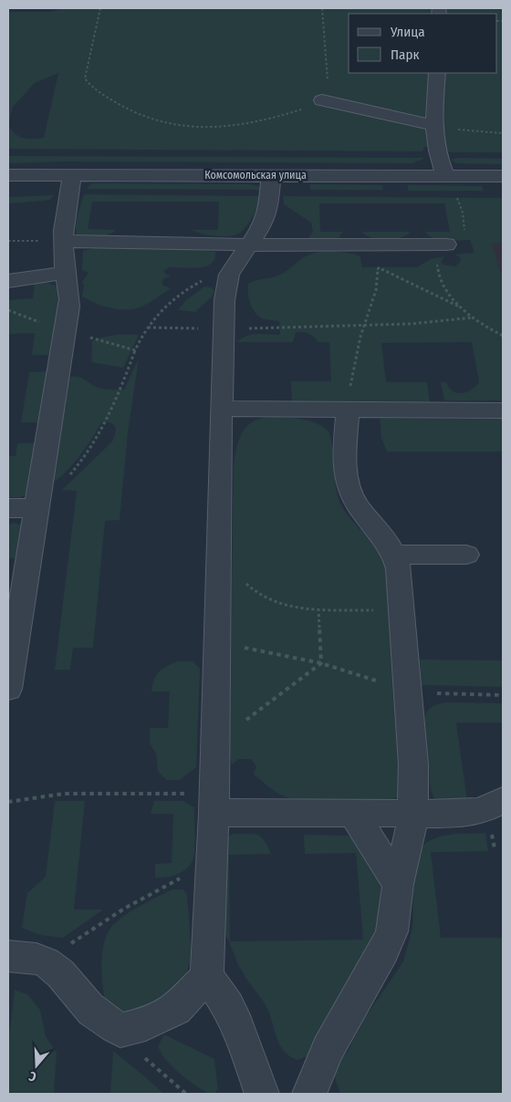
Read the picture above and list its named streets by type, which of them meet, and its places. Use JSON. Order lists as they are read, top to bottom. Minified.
{"streets":{"street":["Комсомольская улица"]},"legend":["Улица","Парк"],"north":"bottom"}
